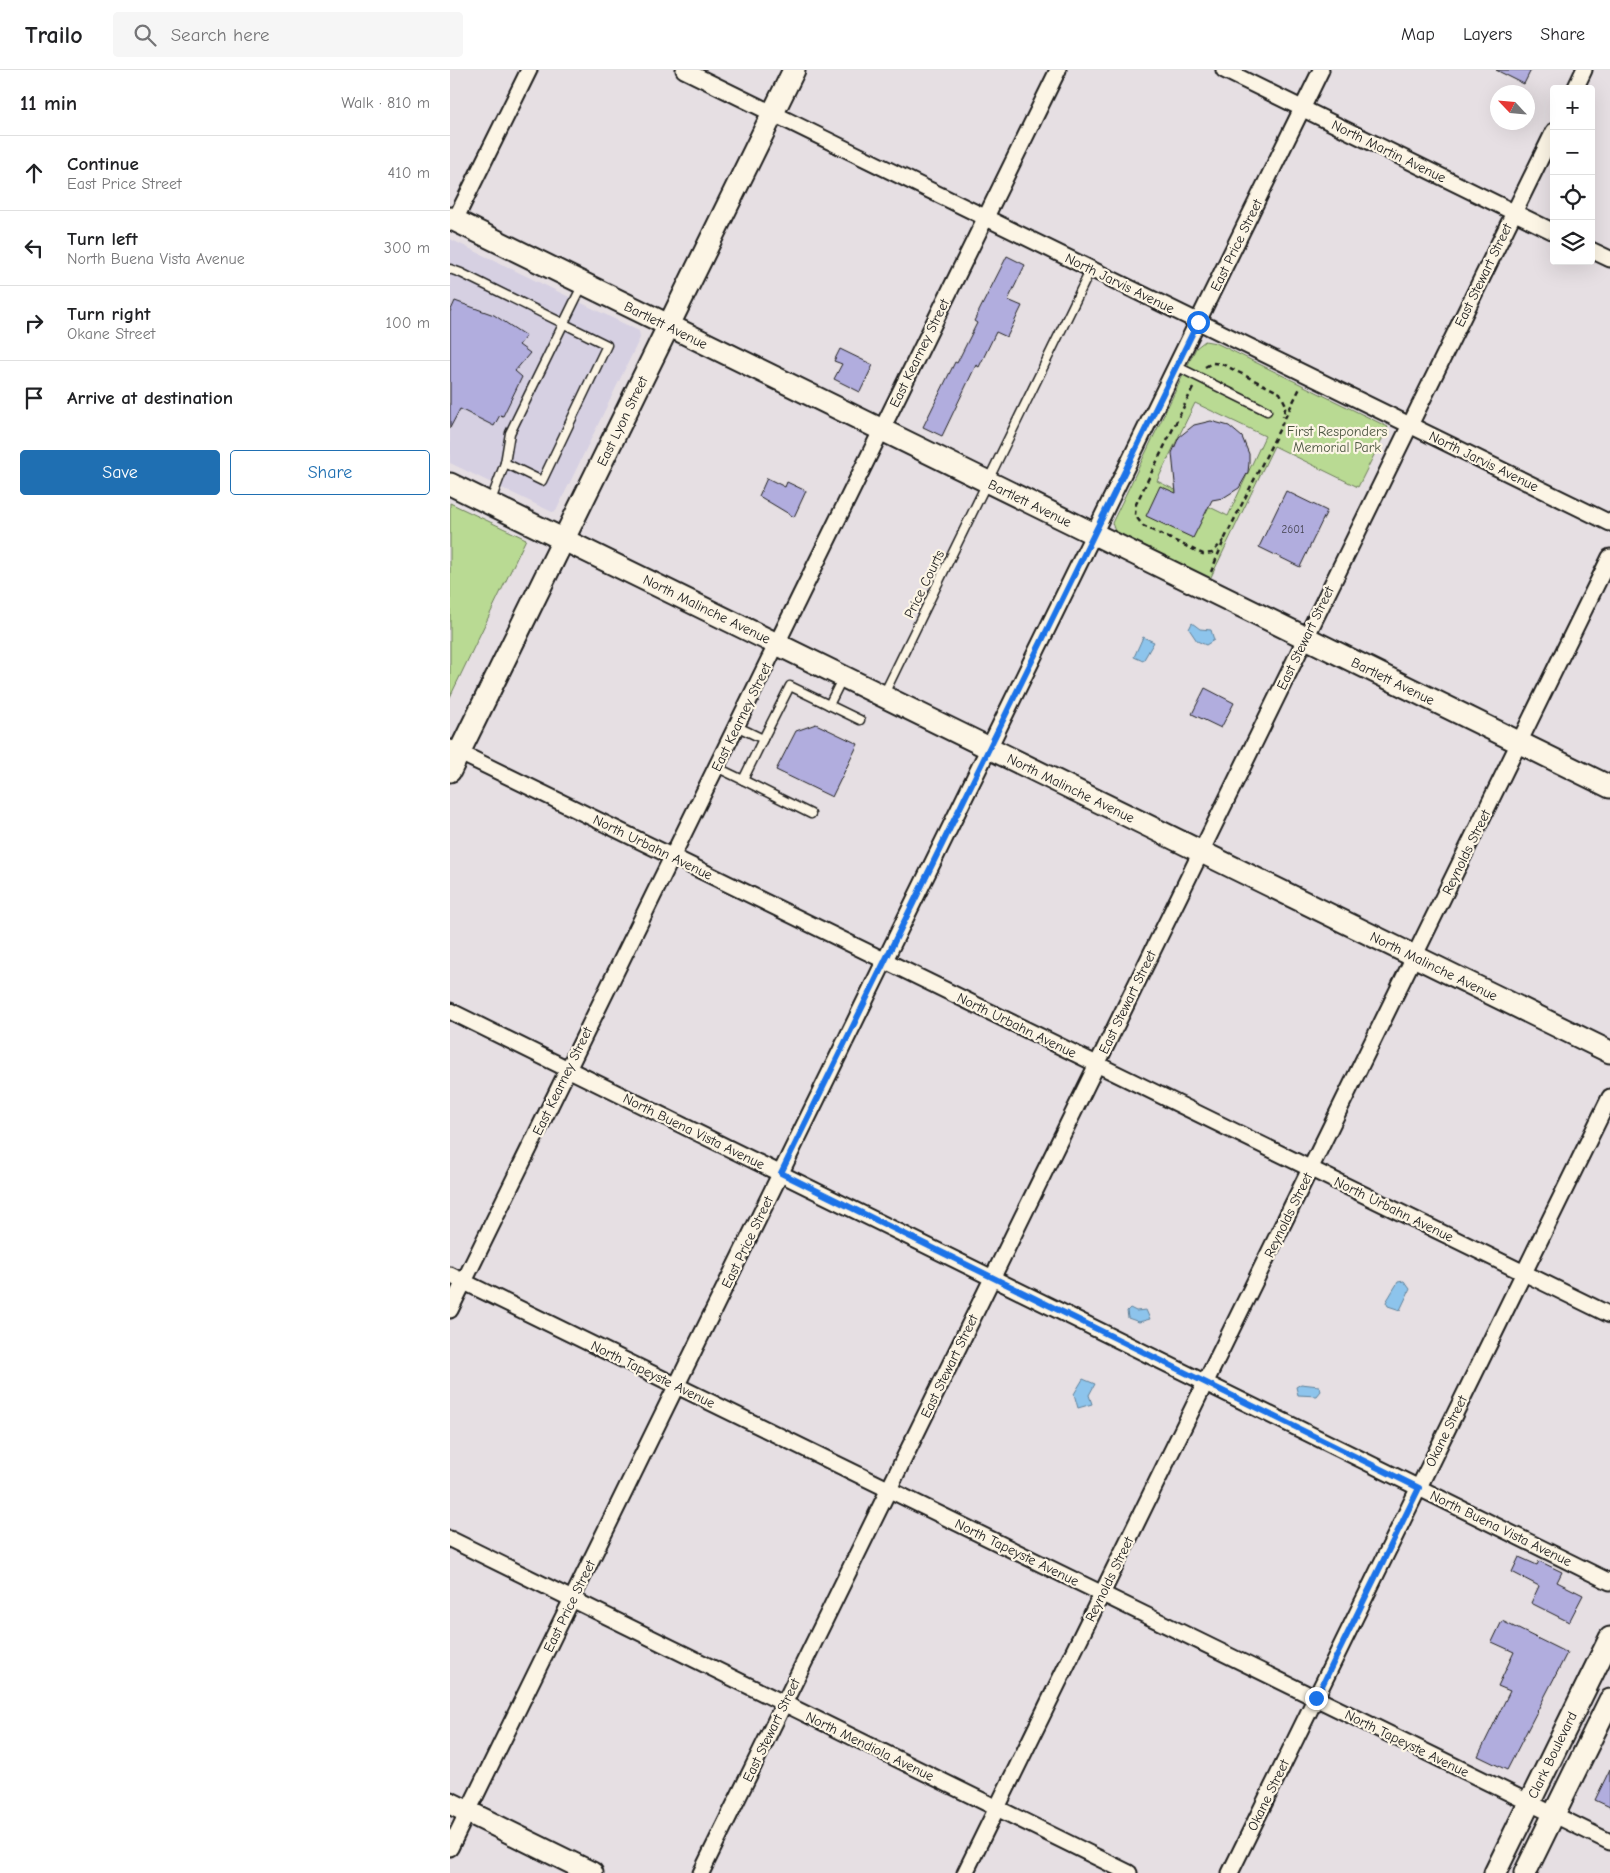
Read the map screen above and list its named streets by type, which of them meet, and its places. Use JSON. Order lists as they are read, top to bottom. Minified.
{"streets":{"main road":["Bartlett Avenue","East Lyon Street","North Malinche Avenue","Clark Boulevard"],"street":["North Martin Avenue","East Price Street","East Stewart Street","North Jarvis Avenue","East Kearney Street","North Urbahn Avenue","Reynolds Street","North Buena Vista Avenue","North Tapeyste Avenue","Okane Street","North Mendiola Avenue"],"lane":["Price Courts"]},"crossings":[["North Martin Avenue","East Price Street"],["North Martin Avenue","East Stewart Street"],["East Price Street","North Jarvis Avenue"],["East Price Street","Bartlett Avenue"],["East Price Street","North Malinche Avenue"],["East Price Street","North Urbahn Avenue"],["East Price Street","North Buena Vista Avenue"],["East Price Street","North Tapeyste Avenue"],["East Price Street","North Mendiola Avenue"],["East Stewart Street","North Jarvis Avenue"],["East Stewart Street","Bartlett Avenue"],["East Stewart Street","North Malinche Avenue"],["East Stewart Street","North Urbahn Avenue"],["East Stewart Street","North Buena Vista Avenue"],["East Stewart Street","North Tapeyste Avenue"],["East Stewart Street","North Mendiola Avenue"],["North Jarvis Avenue","East Kearney Street"],["North Jarvis Avenue","East Lyon Street"],["North Jarvis Avenue","Price Courts"],["Bartlett Avenue","East Kearney Street"],["Bartlett Avenue","East Lyon Street"],["Bartlett Avenue","Price Courts"],["Bartlett Avenue","Reynolds Street"],["East Kearney Street","North Malinche Avenue"],["East Kearney Street","North Urbahn Avenue"],["East Kearney Street","North Buena Vista Avenue"],["East Kearney Street","North Tapeyste Avenue"],["East Lyon Street","North Malinche Avenue"],["East Lyon Street","North Urbahn Avenue"],["Price Courts","North Malinche Avenue"],["North Malinche Avenue","Reynolds Street"],["North Urbahn Avenue","Reynolds Street"],["North Urbahn Avenue","Okane Street"],["Reynolds Street","North Buena Vista Avenue"],["Reynolds Street","North Tapeyste Avenue"],["Reynolds Street","North Mendiola Avenue"],["North Buena Vista Avenue","Okane Street"],["North Tapeyste Avenue","Okane Street"],["North Tapeyste Avenue","Clark Boulevard"]],"parks":["First Responders Memorial Park"],"house_numbers":["2601"],"north":"top left","page":{"header":"Trailo","search":"Search here","nav":["Map","Layers","Share"],"heading":["11 min","Walk · 810 m"],"map_buttons":["+","−"],"list":[["Continue","East Price Street","410 m"],["Turn left","North Buena Vista Avenue","300 m"],["Turn right","Okane Street","100 m"],"Arrive at destination"],"buttons":["Save","Share"]}}
